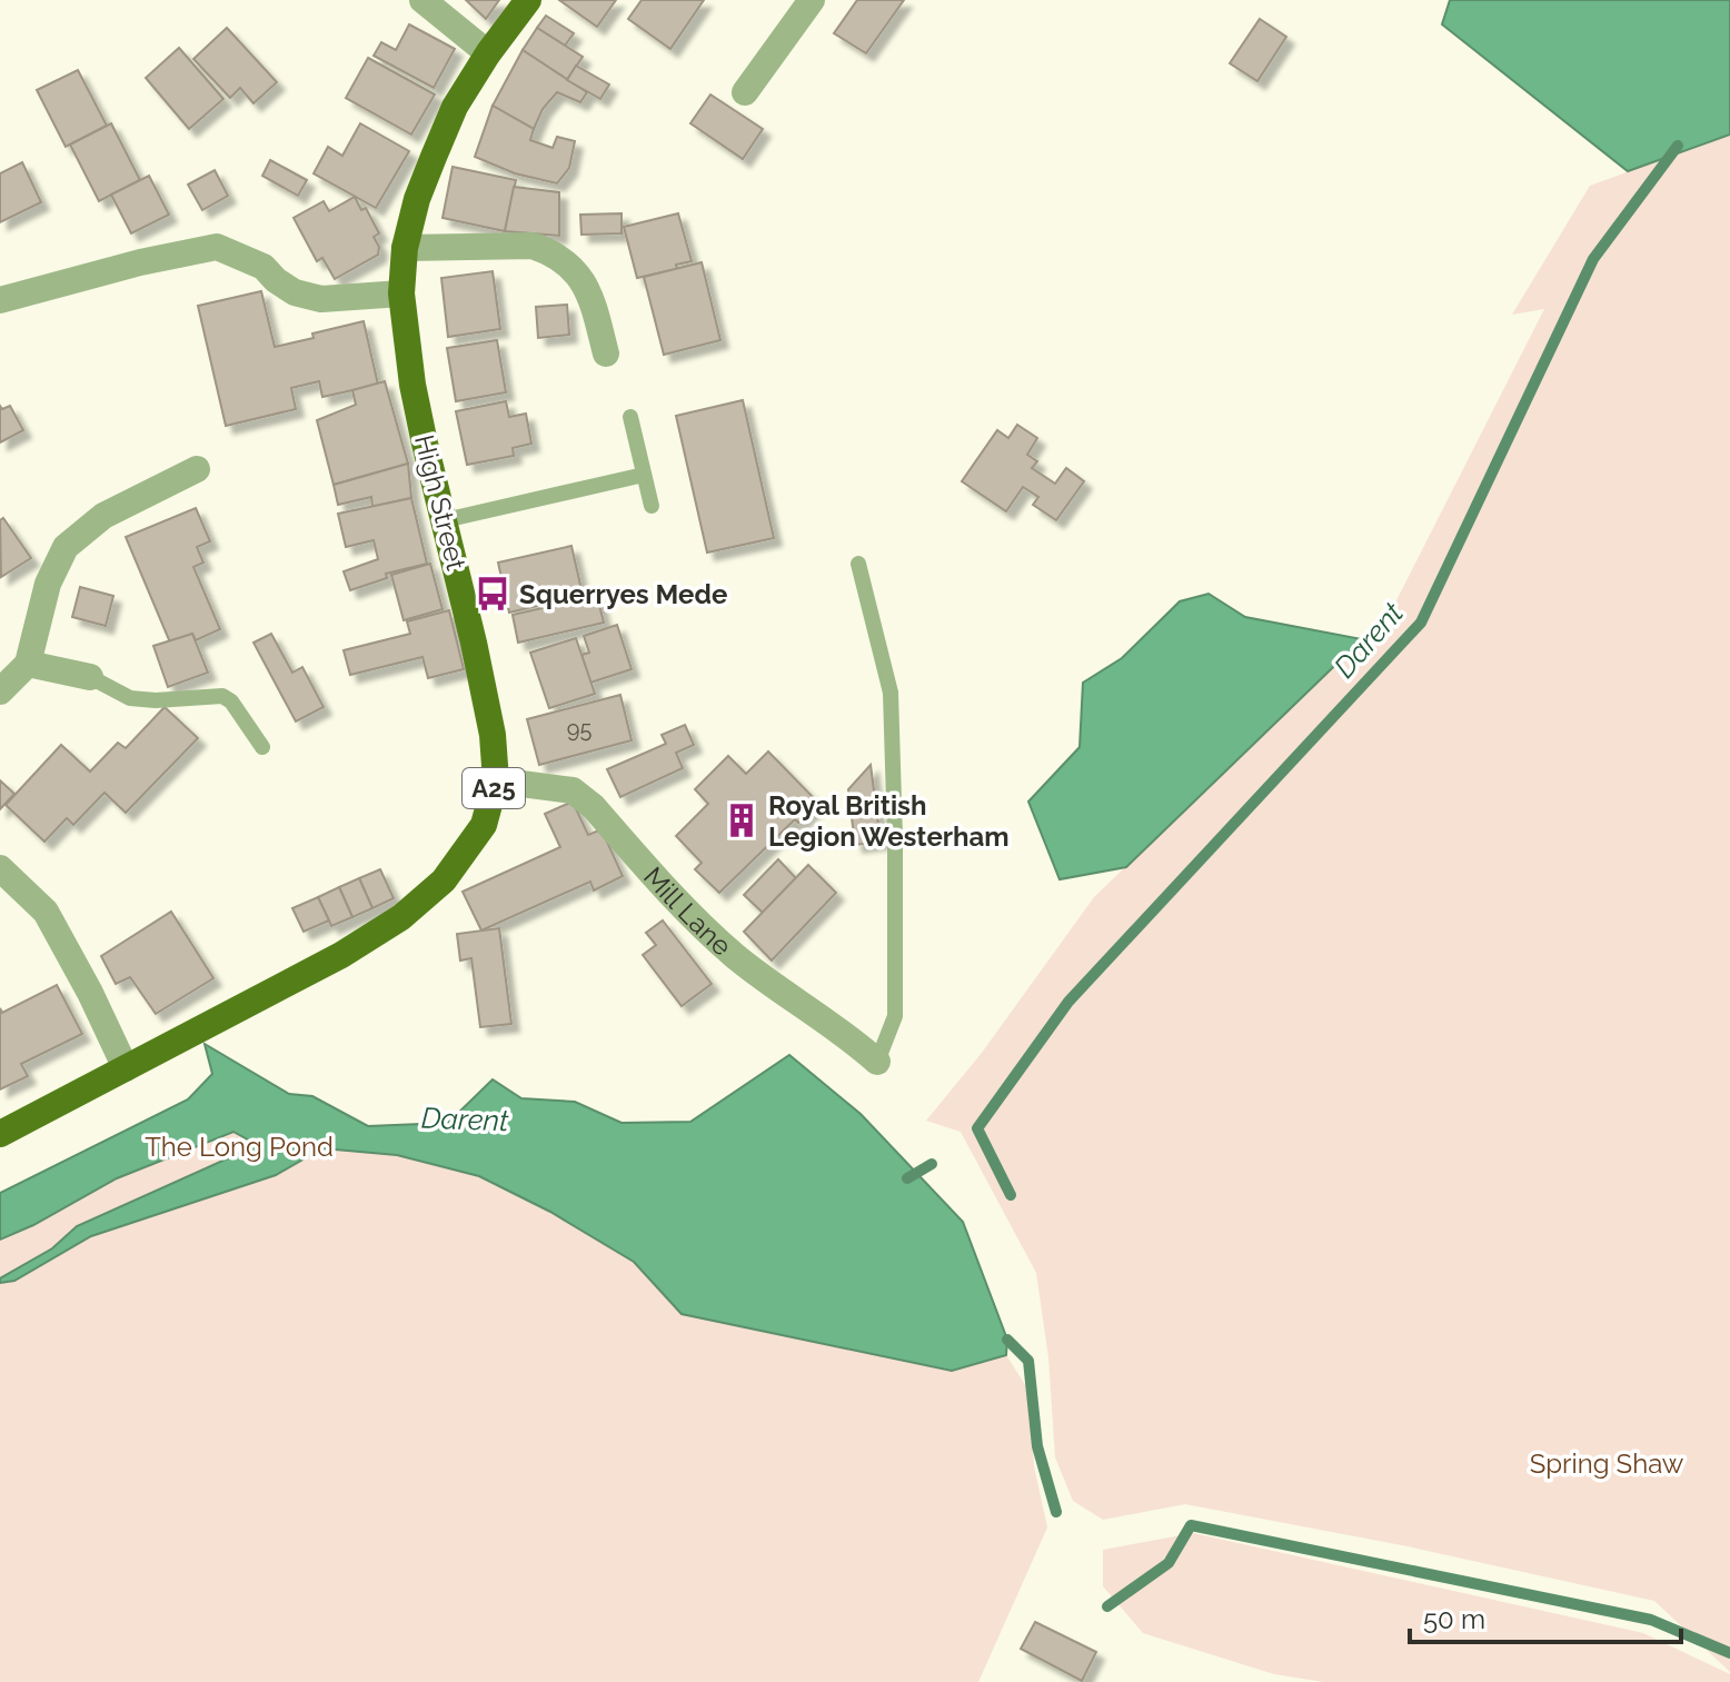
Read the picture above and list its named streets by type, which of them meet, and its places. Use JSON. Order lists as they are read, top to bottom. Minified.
{"streets":{"main road":["High Street","A25"],"street":["Mill Lane"]},"crossings":[["High Street","Mill Lane"]],"water":["Darent"],"parks":["The Long Pond","Spring Shaw"],"places":{"bus stop":["Squerryes Mede"],"building":["Royal British Legion Westerham"]},"house_numbers":["95"],"scale_bar":"50 m"}
